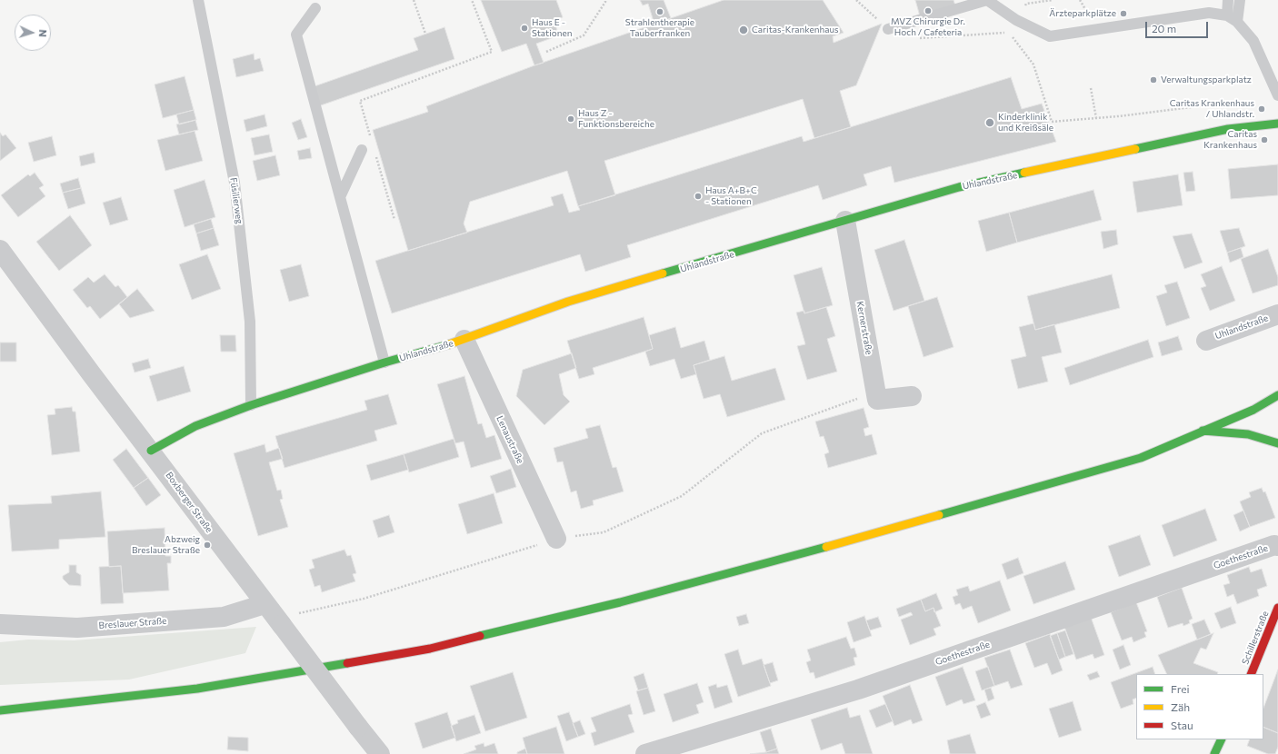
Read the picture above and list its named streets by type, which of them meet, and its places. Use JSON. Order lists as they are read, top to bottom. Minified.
{"streets":{"street":["Uhlandstraße","Kernerstraße","Lenaustraße","Boxberger Straße","Goethestraße","Breslauer Straße","Schillerstraße"],"lane":["Füsilierweg"]},"crossings":[["Uhlandstraße","Füsilierweg"],["Uhlandstraße","Kernerstraße"],["Uhlandstraße","Lenaustraße"],["Uhlandstraße","Boxberger Straße"],["Boxberger Straße","Breslauer Straße"]],"places":["MVZ Chirurgie Dr. Hoch / Cafeteria","Strahlentherapie Tauberfranken","Ärzteparkplätze","Haus E - Stationen","Caritas-Krankenhaus","Verwaltungsparkplatz","Caritas Krankenhaus / Uhlandstr.","Haus Z - Funktionsbereiche","Kinderklinik und Kreißsäle","Caritas Krankenhaus","Haus A+B+C - Stationen","Abzweig Breslauer Straße"],"legend":["Frei","Zäh","Stau"],"scale_bar":"20 m","north":"right"}
